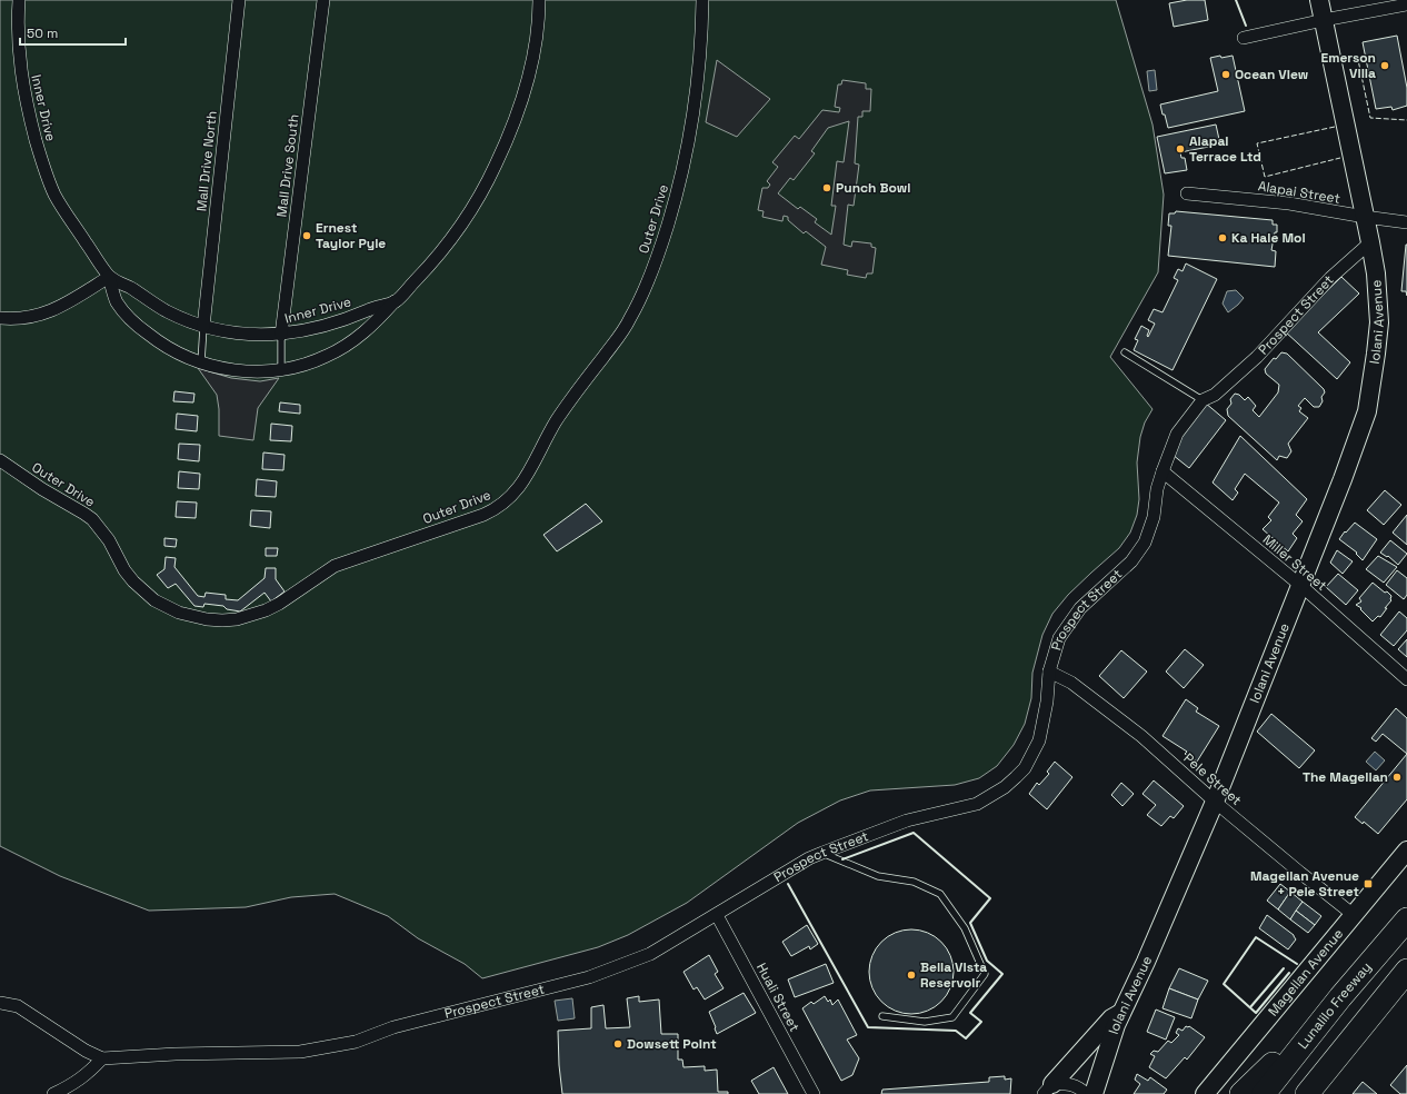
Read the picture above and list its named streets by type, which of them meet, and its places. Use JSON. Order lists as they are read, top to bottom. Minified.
{"streets":{"highway":["Lunalilo Freeway"],"main road":["Iolani Avenue","Magellan Avenue"],"street":["Inner Drive","Mall Drive North","Mall Drive South","Alapai Street","Outer Drive","Prospect Street","Miller Street","Pele Street","Huali Street"]},"crossings":[["Inner Drive","Mall Drive North"],["Inner Drive","Mall Drive South"],["Alapai Street","Iolani Avenue"],["Prospect Street","Iolani Avenue"],["Prospect Street","Miller Street"],["Prospect Street","Pele Street"],["Prospect Street","Huali Street"],["Iolani Avenue","Miller Street"],["Iolani Avenue","Pele Street"],["Pele Street","Magellan Avenue"]],"places":{"other":["Emerson Villa","Ocean View","Alapai Terrace Ltd","Punch Bowl","Ernest Taylor Pyle","Ka Hale Moi","The Magellan","Bella Vista Reservoir","Dowsett Point"],"transit":["Magellan Avenue + Pele Street"]},"scale_bar":"50 m"}
